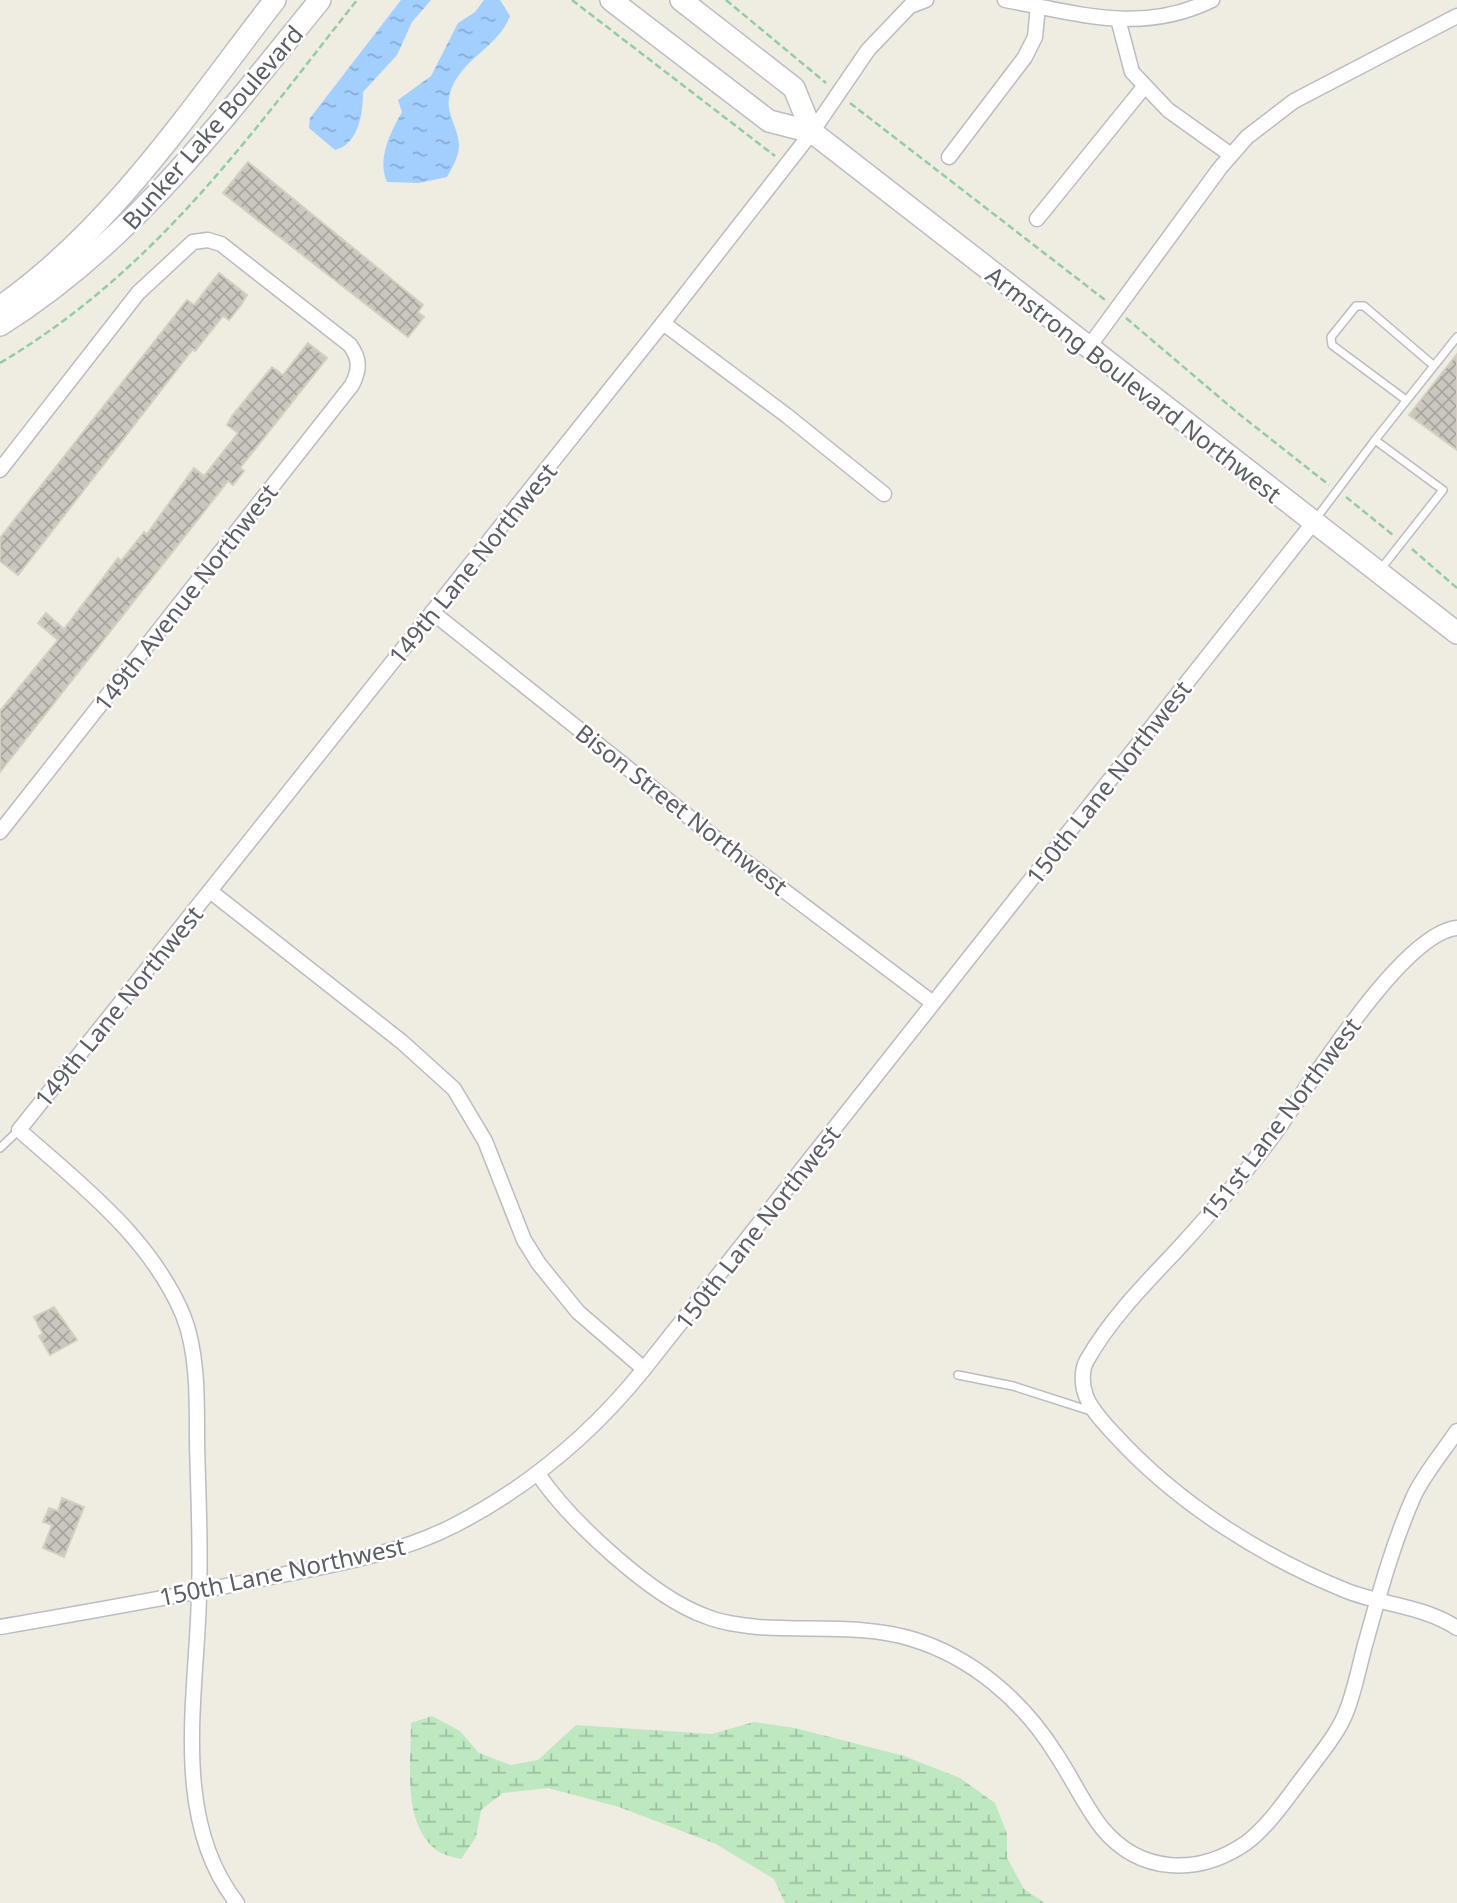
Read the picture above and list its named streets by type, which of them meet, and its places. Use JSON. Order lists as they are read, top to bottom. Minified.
{"streets":{"main road":["Bunker Lake Boulevard","Armstrong Boulevard Northwest"],"street":["149th Lane Northwest","149th Avenue Northwest","150th Lane Northwest","Bison Street Northwest","151st Lane Northwest"]},"crossings":[["Armstrong Boulevard Northwest","149th Lane Northwest"],["Armstrong Boulevard Northwest","150th Lane Northwest"],["149th Lane Northwest","Bison Street Northwest"],["150th Lane Northwest","Bison Street Northwest"]]}
